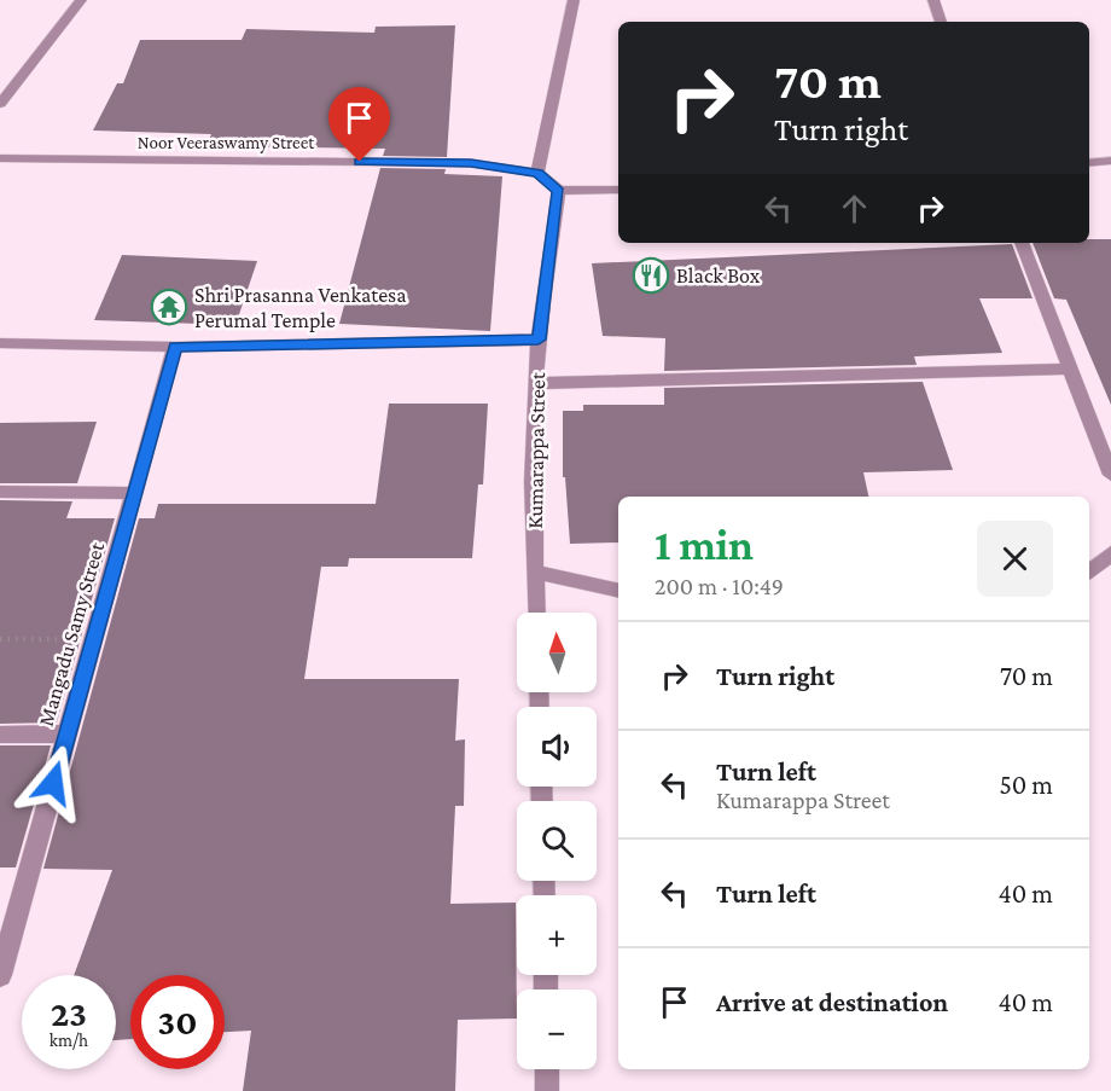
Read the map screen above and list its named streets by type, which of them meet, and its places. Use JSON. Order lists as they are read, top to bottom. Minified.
{"streets":{"street":["Noor Veeraswamy Street","Kumarappa Street","Mangadu Samy Street"]},"places":{"restaurant":["Black Box"],"temple":["Shri Prasanna Venkatesa Perumal Temple"]},"north":"top","page":{"turn":["70 m","Turn right"],"heading":["1 min","200 m · 10:49"],"map_buttons":["+","−"],"list":[{"name":"Turn right","value":"70 m"},{"name":"Turn left","note":"Kumarappa Street","value":"50 m"},{"name":"Turn left","value":"40 m"},{"name":"Arrive at destination","value":"40 m"}],"speed":"23 km/h","limit":"30"}}
